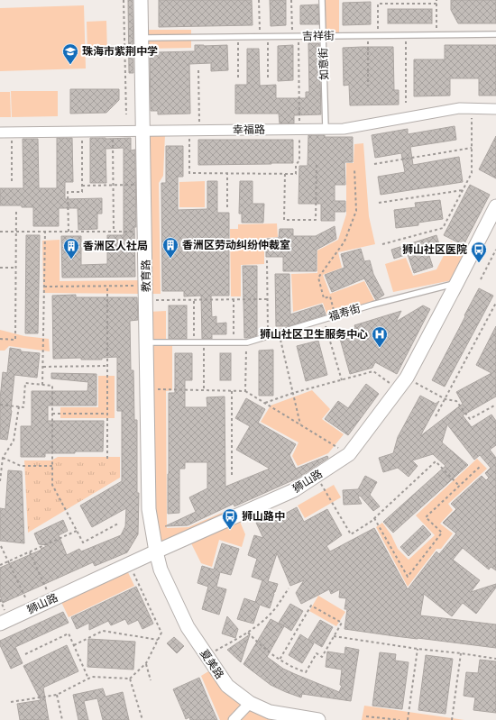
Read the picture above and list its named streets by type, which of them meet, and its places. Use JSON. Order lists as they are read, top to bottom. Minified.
{"streets":{"street":["幸福路","教育路","狮山路","夏美路"],"lane":["吉祥街","如意街","福寿街"]},"crossings":[["吉祥街","如意街"],["吉祥街","教育路"],["如意街","幸福路"],["幸福路","教育路"],["教育路","福寿街"],["教育路","狮山路"],["教育路","夏美路"],["福寿街","狮山路"],["狮山路","夏美路"]],"places":{"school or university":["珠海市紫荆中学"],"building":["香洲区劳动纠纷仲裁室","香洲区人社局"],"bus stop":["狮山社区医院","狮山路中"],"hospital":["狮山社区卫生服务中心"]}}
